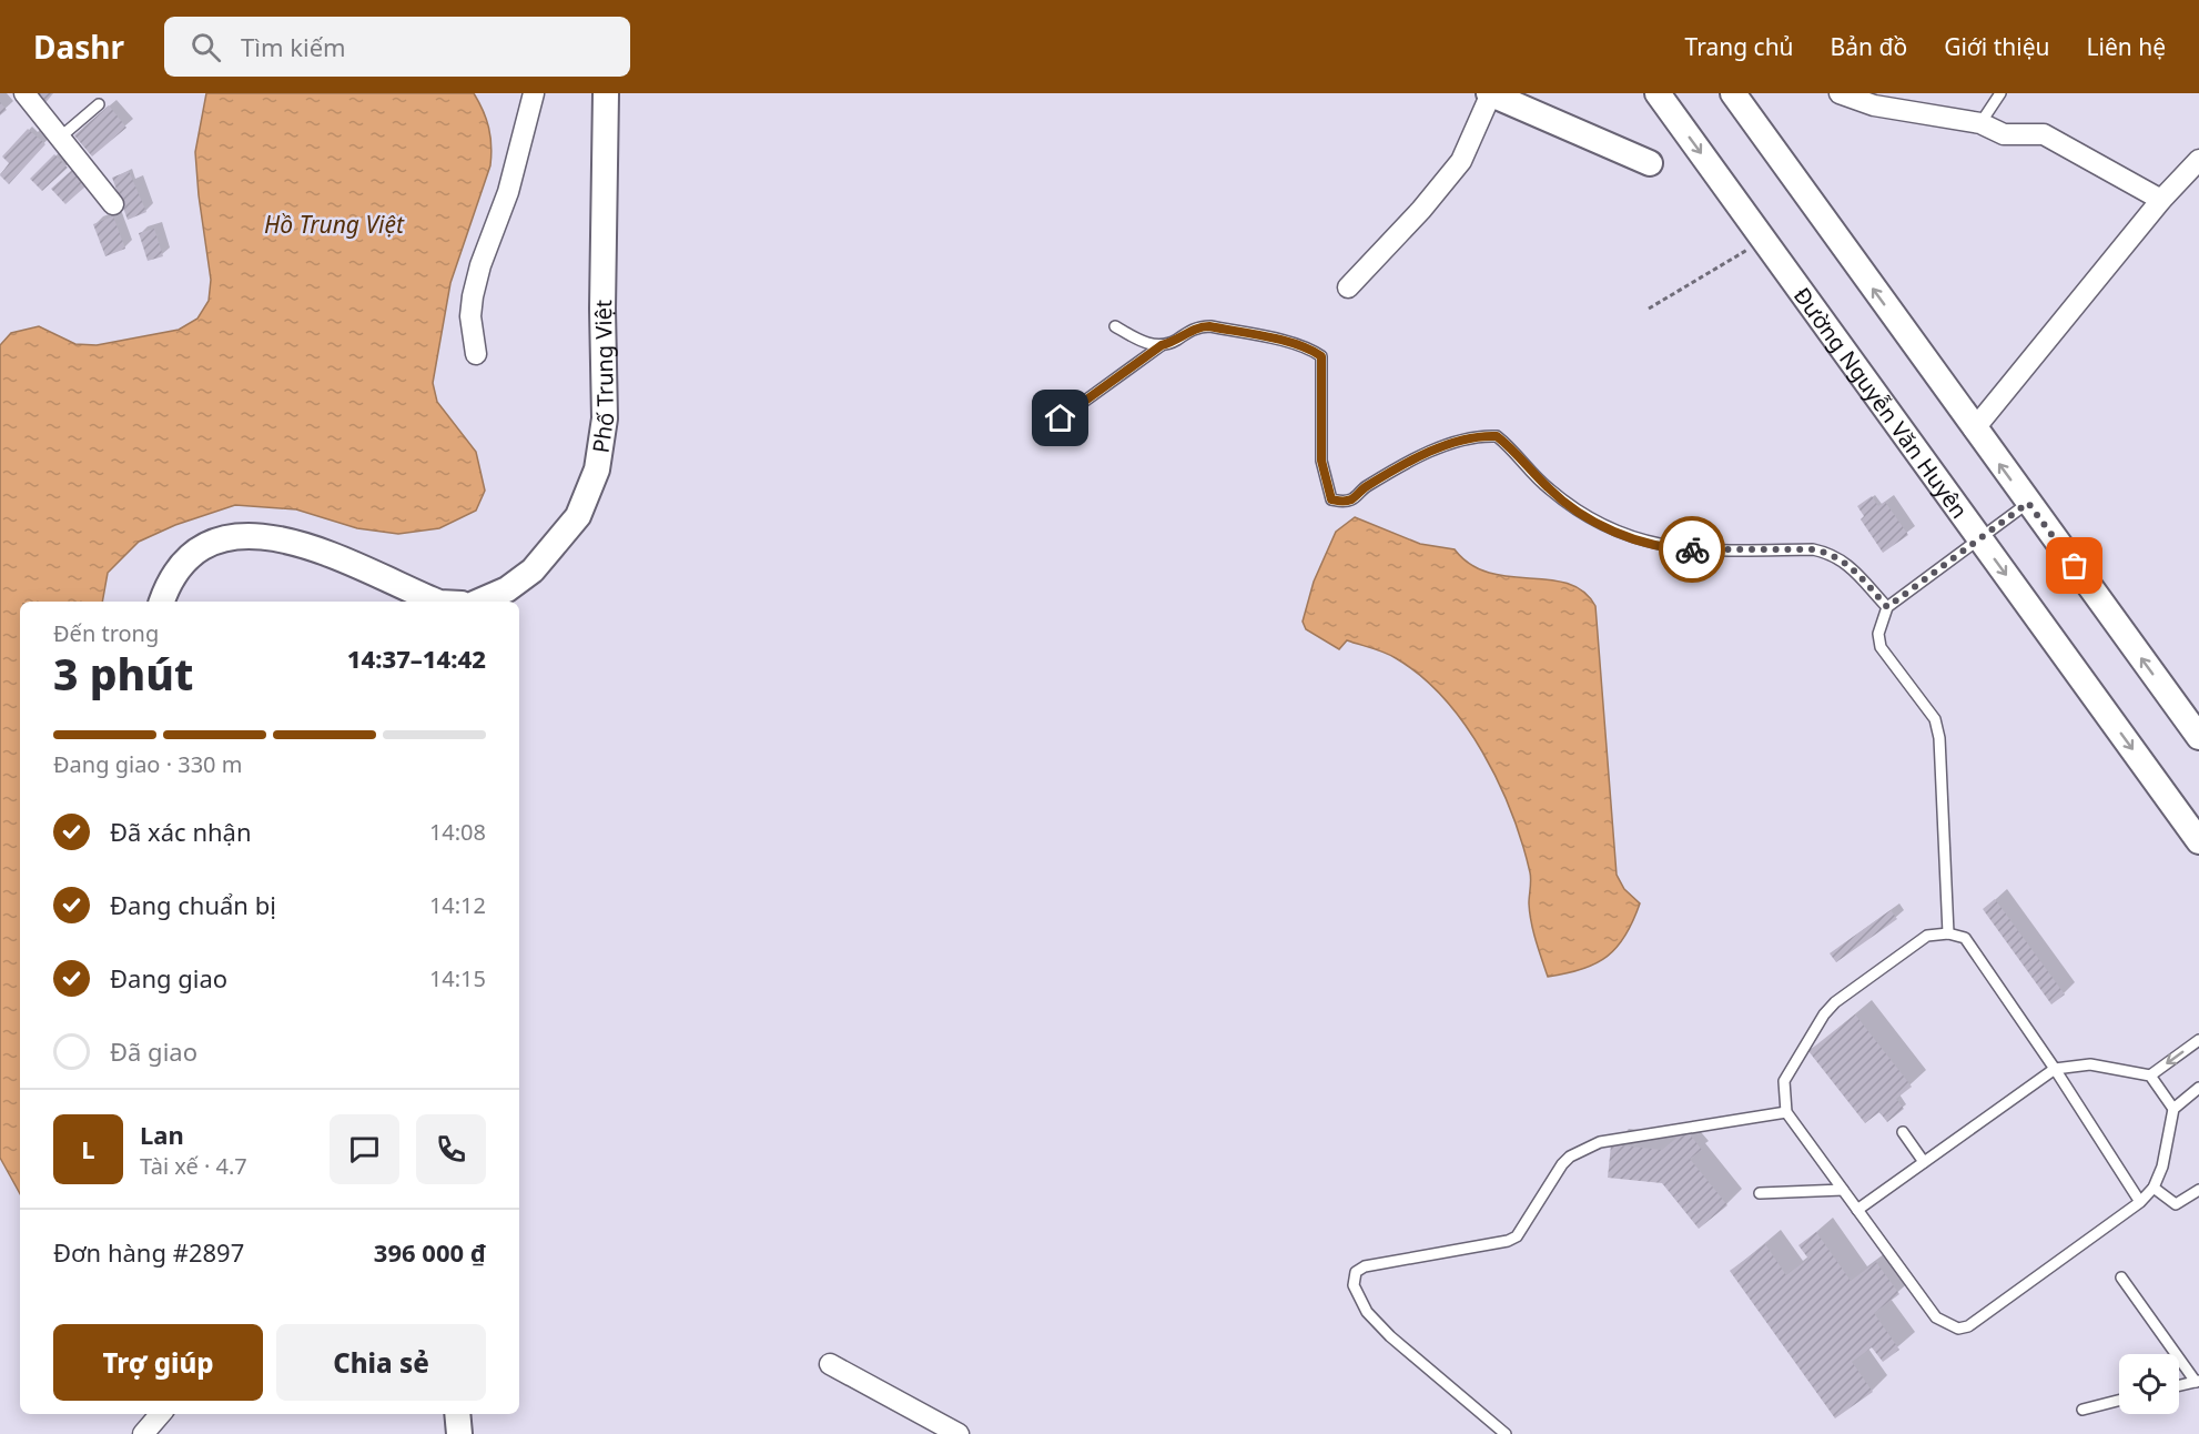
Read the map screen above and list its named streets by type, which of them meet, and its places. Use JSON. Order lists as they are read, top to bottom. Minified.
{"streets":{"street":["Phố Trung Việt","Đường Nguyễn Văn Huyên"]},"water":["Hồ Trung Việt"],"page":{"header":"Dashr","search":"Tìm kiếm","nav":["Trang chủ","Bản đồ","Giới thiệu","Liên hệ"],"heading":["3 phút","Đến trong","14:37–14:42"],"panel":["Lan","Tài xế · 4.7","Đơn hàng #2897","396 000 ₫"],"bar":"Đang giao · 330 m","list":[["Đã xác nhận","14:08"],["Đang chuẩn bị","14:12"],["Đang giao","14:15"],"Đã giao"],"round":"L","buttons":["Trợ giúp","Chia sẻ"]}}
